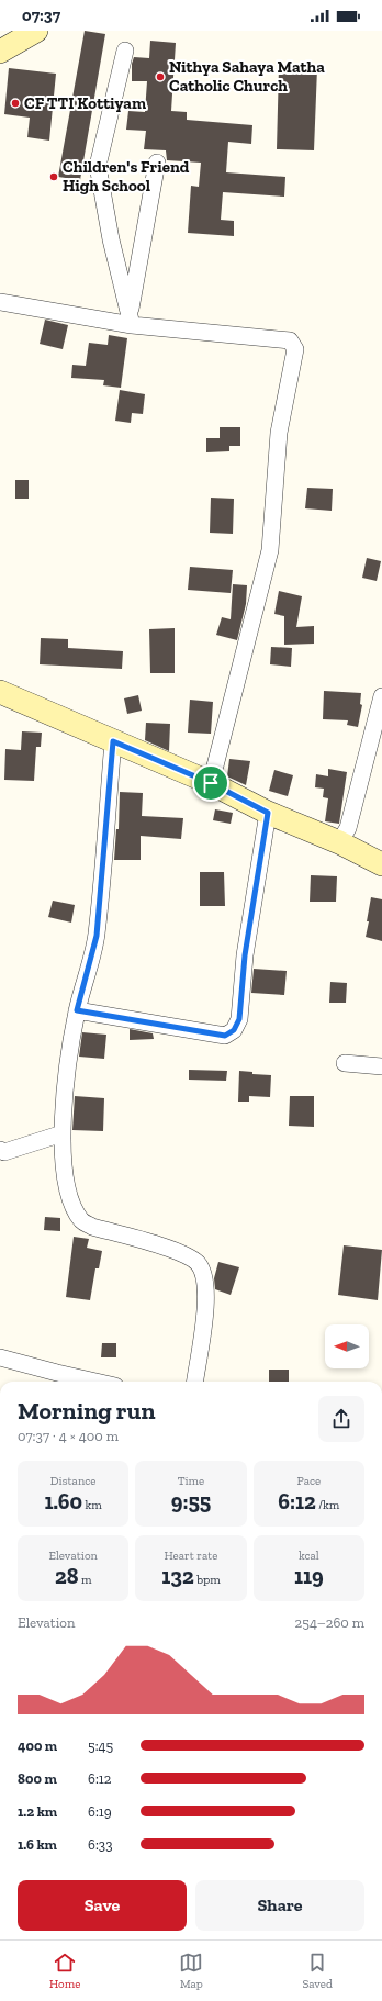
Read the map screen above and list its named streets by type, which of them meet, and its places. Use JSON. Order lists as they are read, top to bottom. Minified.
{"places":["Nithya Sahaya Matha Catholic Church","CF TTI Kottiyam","Children's Friend High School"],"north":"left","page":{"status":"07:37","heading":["Morning run","07:37 · 4 × 400 m"],"stats":[["Distance","1.60 km"],["Time","9:55"],["Pace","6:12 /km"],["Elevation","28 m"],["Heart rate","132 bpm"],["kcal","119"]],"chart":["Elevation","254–260 m"],"list":[{"name":"400 m","note":"5:45"},{"name":"800 m","note":"6:12"},{"name":"1.2 km","note":"6:19"},{"name":"1.6 km","note":"6:33"}],"buttons":["Save","Share"],"tabs":["Home","Map","Saved"]}}
